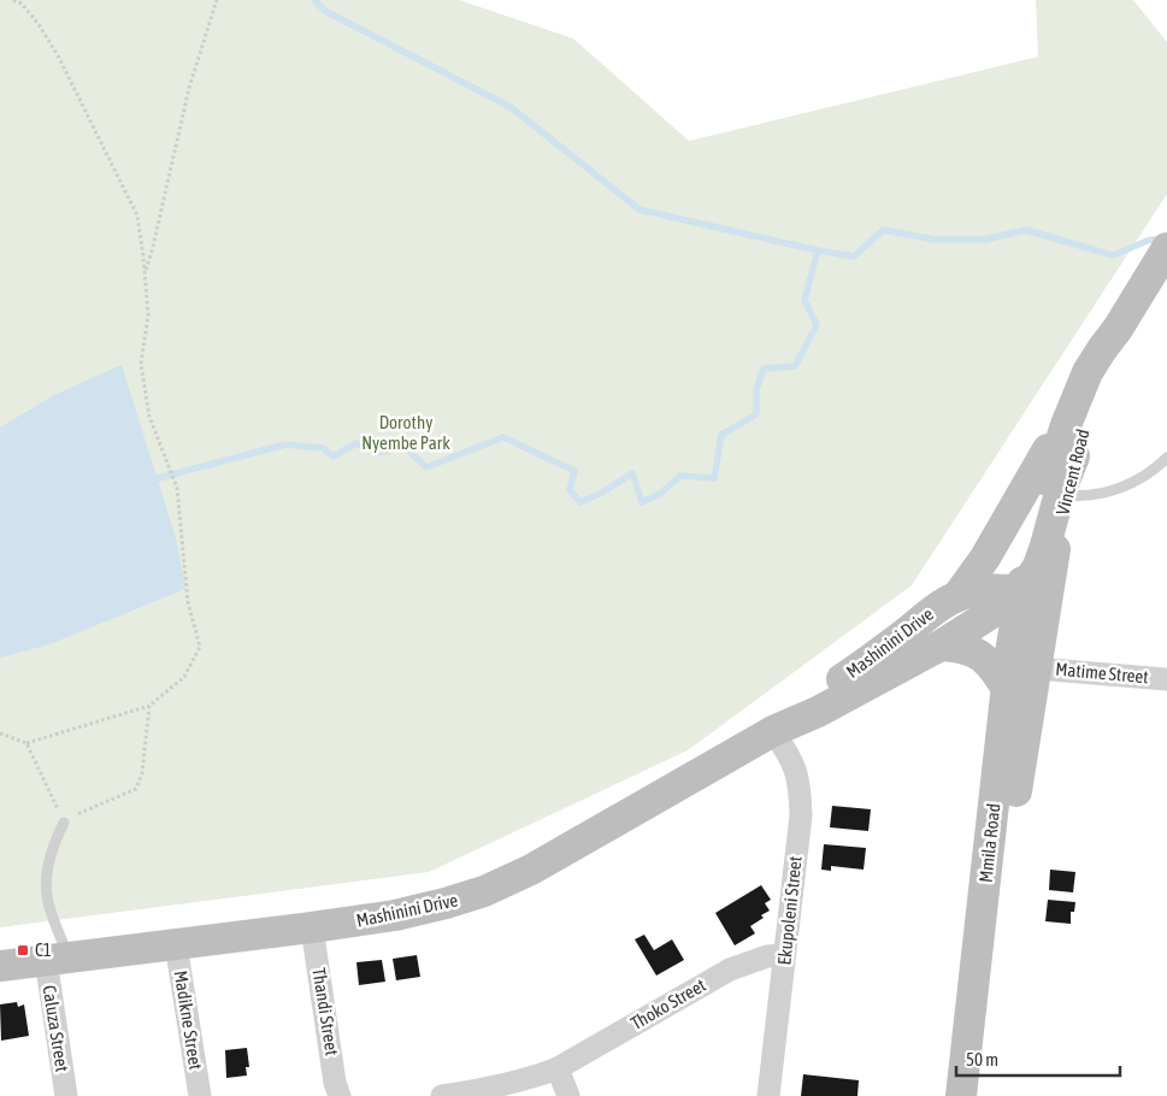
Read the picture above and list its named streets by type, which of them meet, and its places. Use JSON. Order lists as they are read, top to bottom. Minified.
{"streets":{"main road":["Vincent Road","Mashinini Drive","Mmila Road"],"street":["Matime Street","Ekupoleni Street","Thoko Street","Thandi Street","Madikne Street","Caluza Street"]},"crossings":[["Vincent Road","Mashinini Drive"],["Vincent Road","Mmila Road"],["Mashinini Drive","Mmila Road"],["Mashinini Drive","Ekupoleni Street"],["Mashinini Drive","Thandi Street"],["Mashinini Drive","Madikne Street"],["Mashinini Drive","Caluza Street"],["Matime Street","Mmila Road"],["Ekupoleni Street","Thoko Street"]],"parks":["Dorothy Nyembe Park"],"places":{"transit":["C1"]},"scale_bar":"50 m"}
